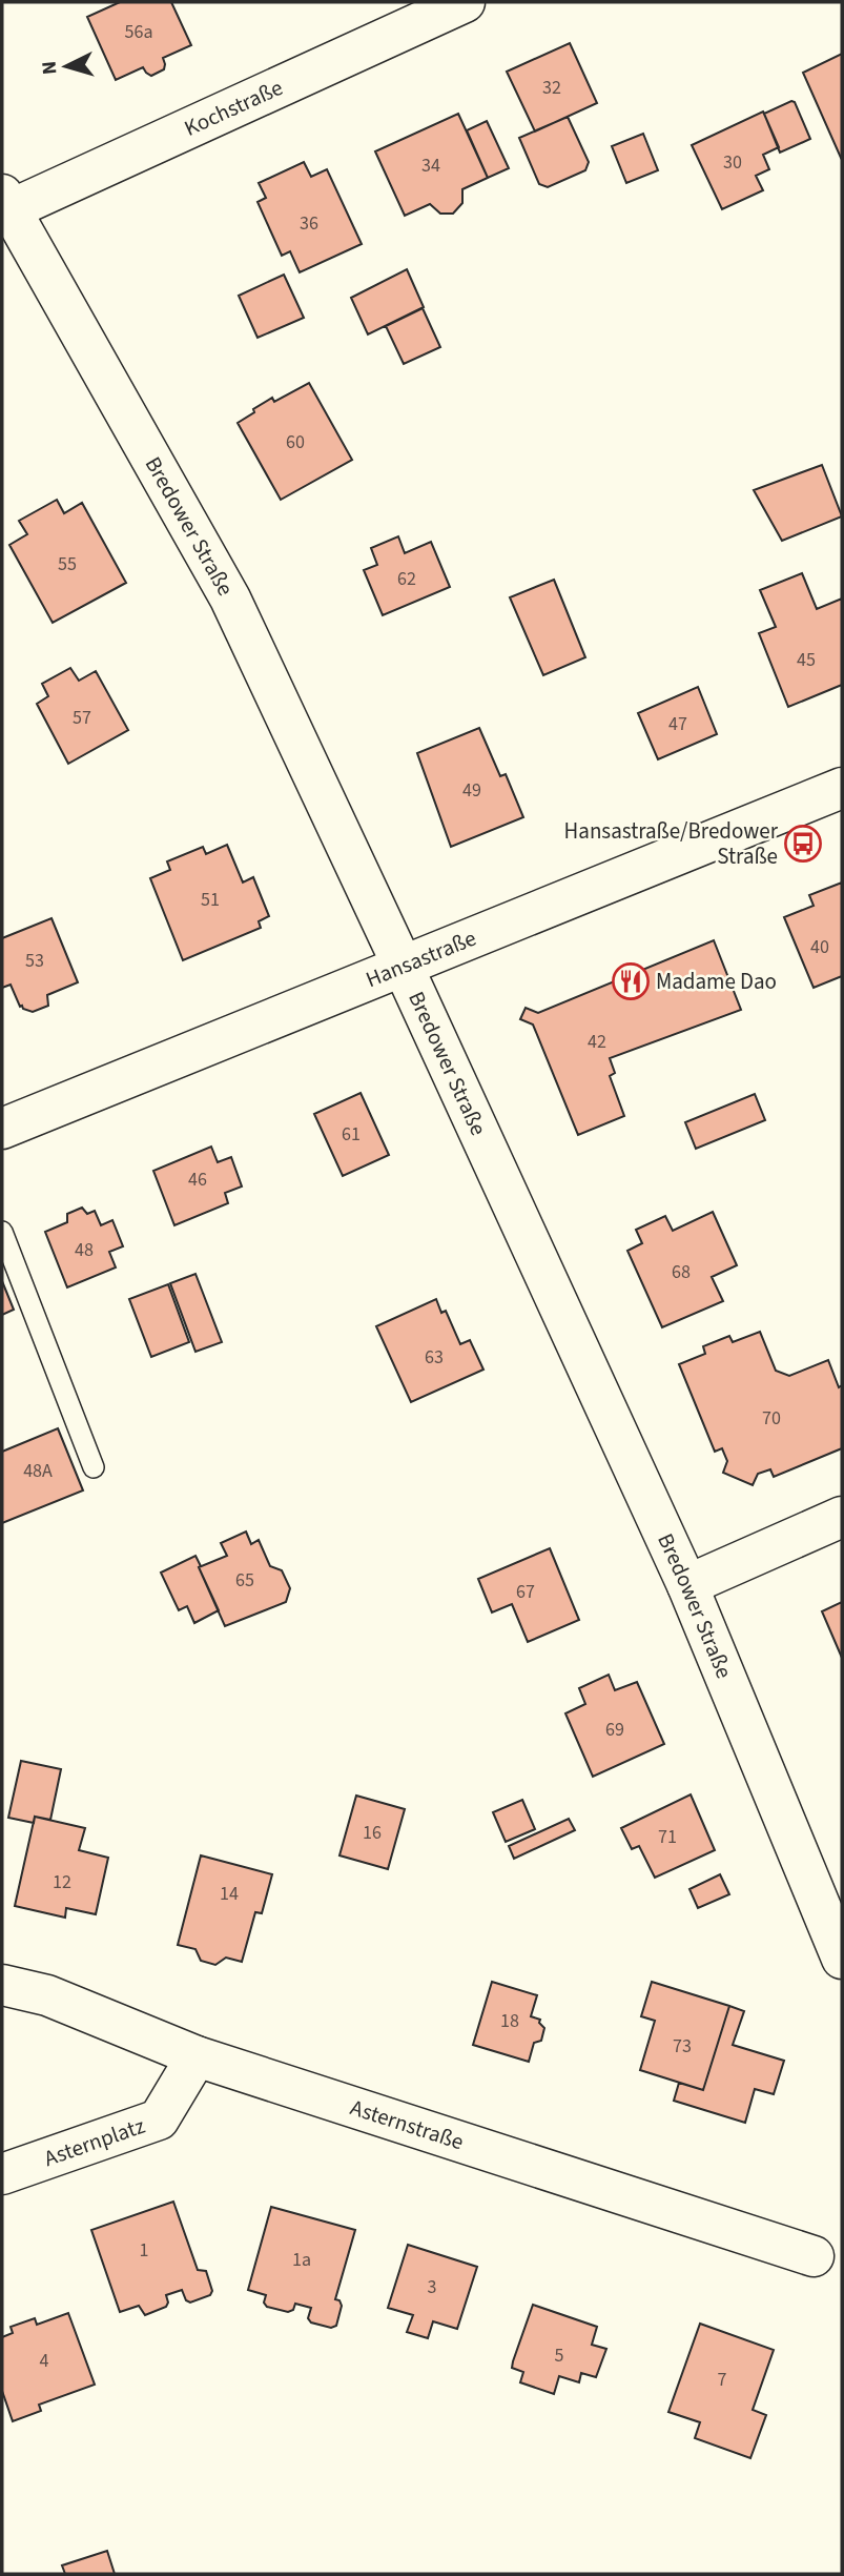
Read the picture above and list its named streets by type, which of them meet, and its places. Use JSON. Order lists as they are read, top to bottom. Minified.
{"streets":{"street":["Kochstraße","Bredower Straße","Hansastraße","Asternstraße","Asternplatz"]},"crossings":[["Kochstraße","Bredower Straße"],["Bredower Straße","Hansastraße"],["Asternstraße","Asternplatz"]],"places":{"bus stop":["Hansastraße/Bredower Straße"],"restaurant":["Madame Dao"]},"house_numbers":["56a","32","30","34","36","60","55","62","45","57","47","49","51","40","53","42","61","46","48","68","63","70","48A","65","67","69","16","71","12","14","18","73","1","1a","3","5","4","7"],"north":"left"}
